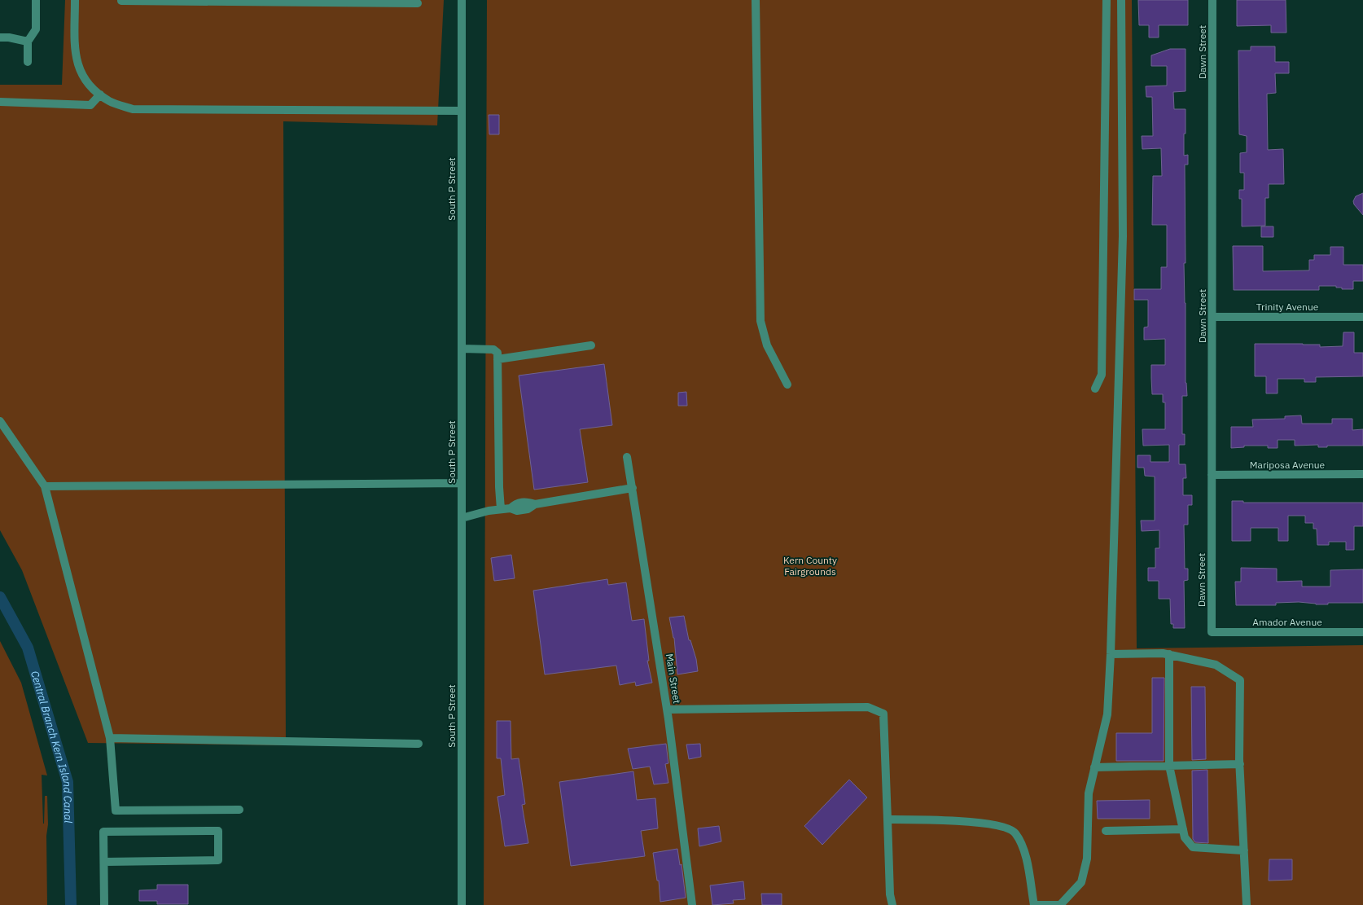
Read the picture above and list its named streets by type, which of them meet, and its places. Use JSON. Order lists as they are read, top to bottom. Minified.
{"streets":{"street":["Dawn Street","South P Street","Trinity Avenue","Mariposa Avenue","Amador Avenue","Main Street"]},"crossings":[["Dawn Street","Trinity Avenue"],["Dawn Street","Mariposa Avenue"],["Dawn Street","Amador Avenue"]],"water":["Central Branch Kern Island Canal"],"parks":["Kern County Fairgrounds"]}
